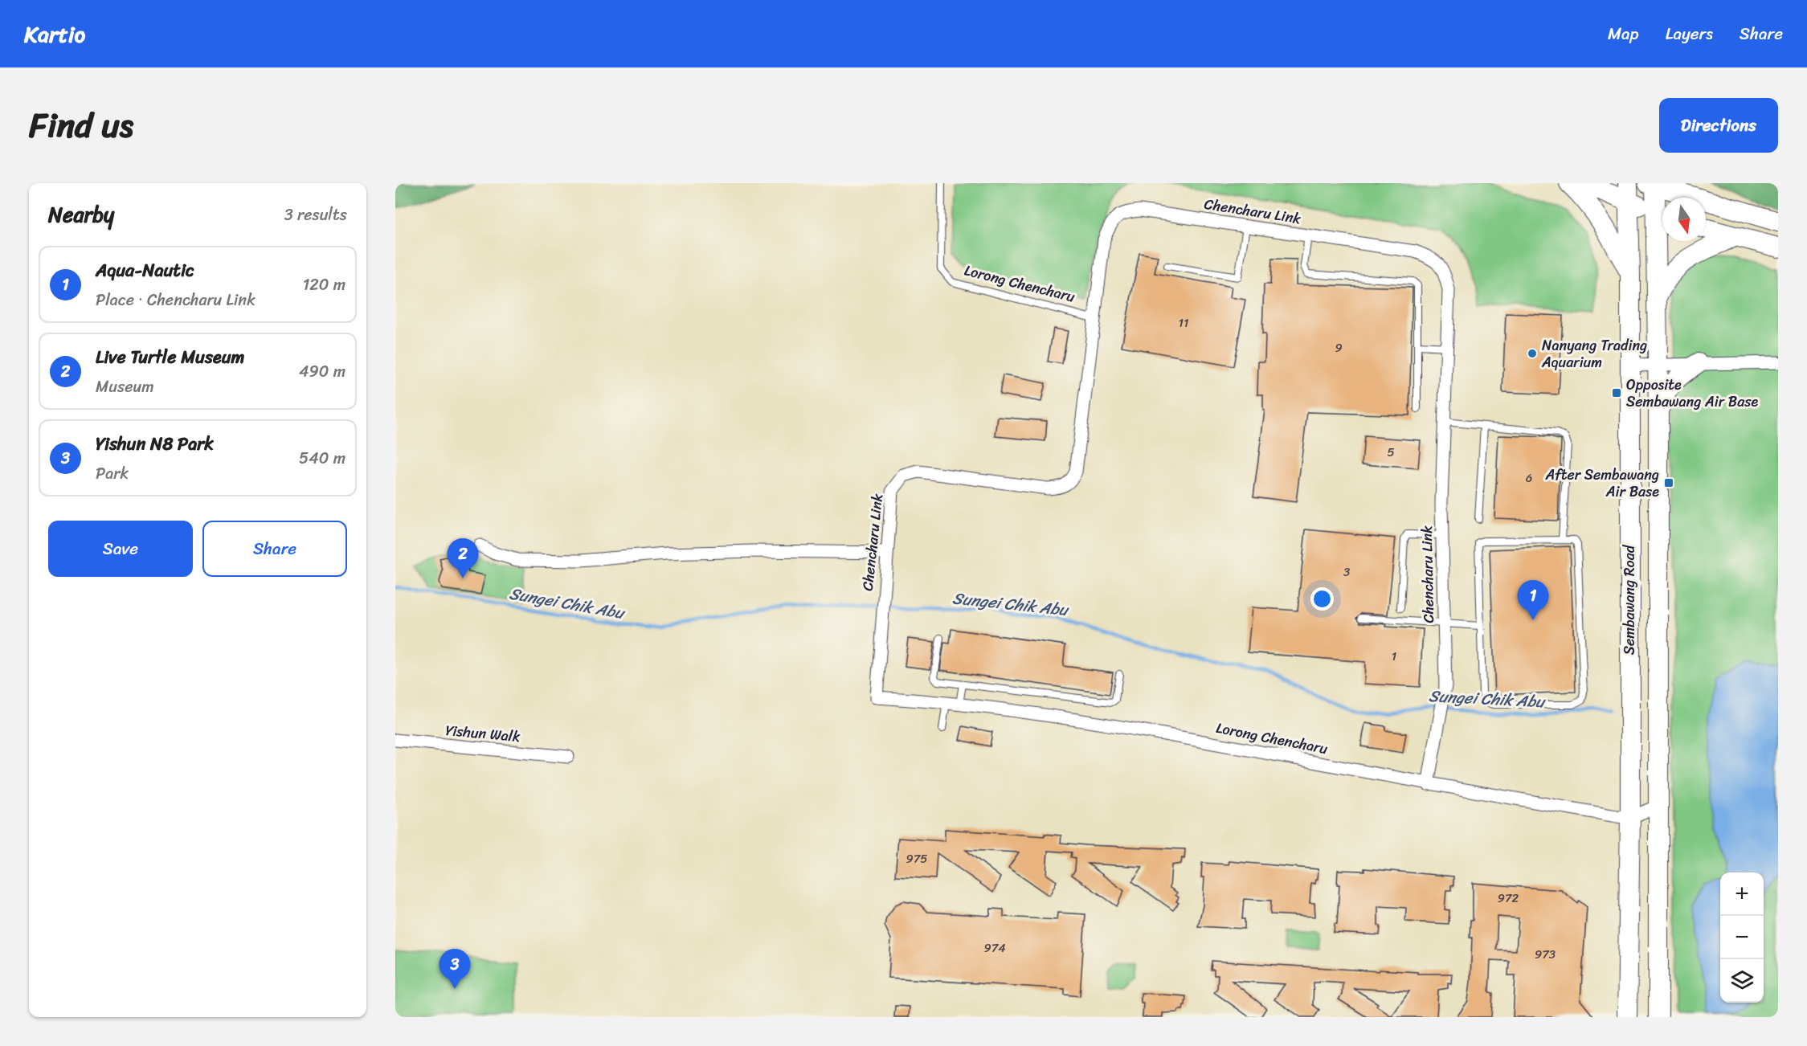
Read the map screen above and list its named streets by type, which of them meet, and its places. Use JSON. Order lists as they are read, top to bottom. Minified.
{"streets":{"main road":["Sembawang Road"],"street":["Chencharu Link","Lorong Chencharu","Yishun Walk"]},"crossings":[["Chencharu Link","Lorong Chencharu"],["Lorong Chencharu","Sembawang Road"]],"water":["Sungei Chik Abu"],"places":{"other":["Nanyang Trading Aquarium"],"transit":["Opposite Sembawang Air Base","After Sembawang Air Base"]},"house_numbers":["11","9","5","6","3","1","975","972","974","973"],"north":"bottom","page":{"header":"Kartio","nav":["Map","Layers","Share"],"title":"Find us","buttons":["Directions",["Save","Share"]],"heading":["Nearby","3 results"],"list":[{"mark":"1","name":"Aqua-Nautic","note":"Place · Chencharu Link","value":"120 m"},{"mark":"2","name":"Live Turtle Museum","note":"Museum","value":"490 m"},{"mark":"3","name":"Yishun N8 Park","note":"Park","value":"540 m"}],"pins":["2","1","3"],"map_buttons":["+","−"]}}
